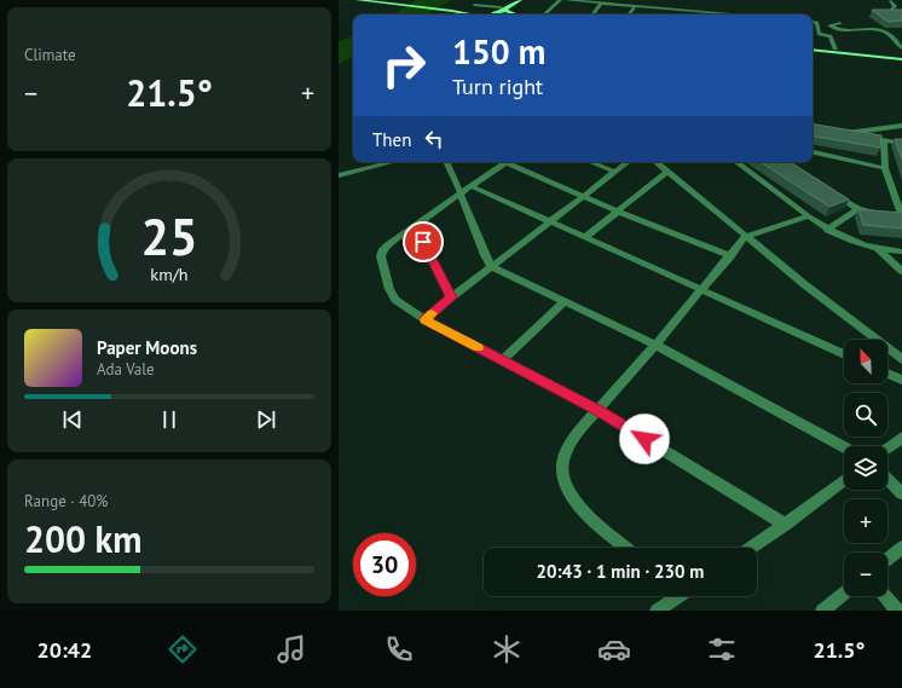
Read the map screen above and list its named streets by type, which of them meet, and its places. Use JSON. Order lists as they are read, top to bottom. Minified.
{"north":"top left","page":{"tile":["Climate",["Range · 40%","200 km"]],"turn":["150 m","Turn right"],"heat":["−","21.5°","+"],"then":"Then","song":["Paper Moons","Ada Vale"],"map_buttons":["+","−"],"limit":"30","trip":"20:43 · 1 min · 230 m","tabs":["20:42","21.5°"],"gauge":["25","km/h"]}}
